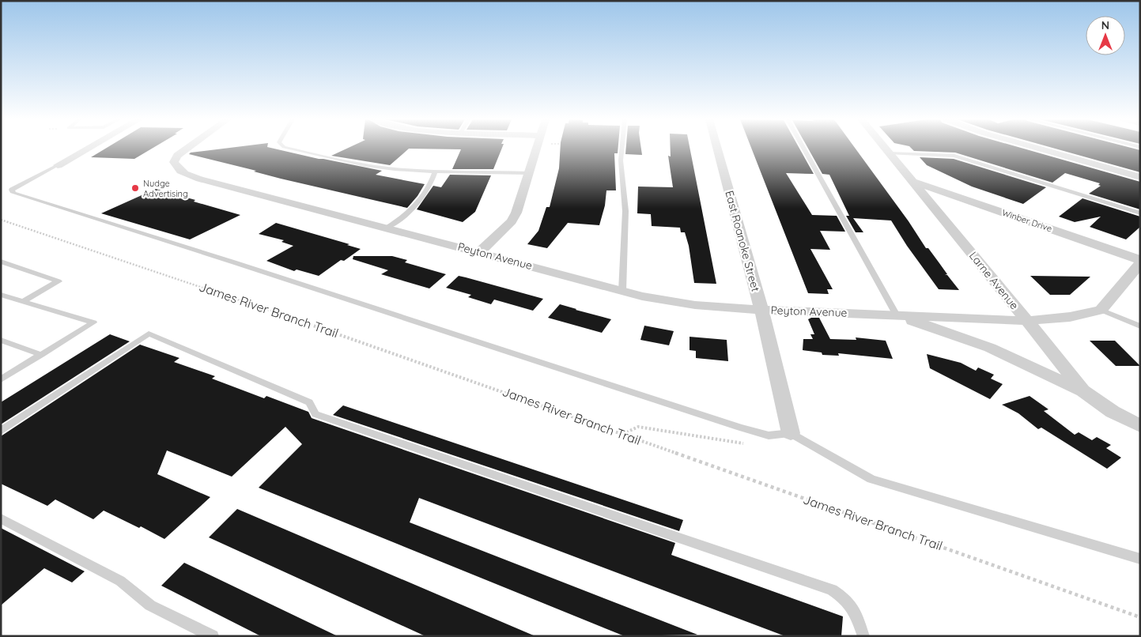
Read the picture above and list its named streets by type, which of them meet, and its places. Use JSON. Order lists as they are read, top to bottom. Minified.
{"streets":{"street":["Winber Drive","East Roanoke Street","Peyton Avenue","Larne Avenue"],"path":["James River Branch Trail"]},"crossings":[["Winber Drive","Larne Avenue"],["East Roanoke Street","Peyton Avenue"],["Peyton Avenue","Larne Avenue"]],"places":["Nudge Advertising"],"north":"top"}
